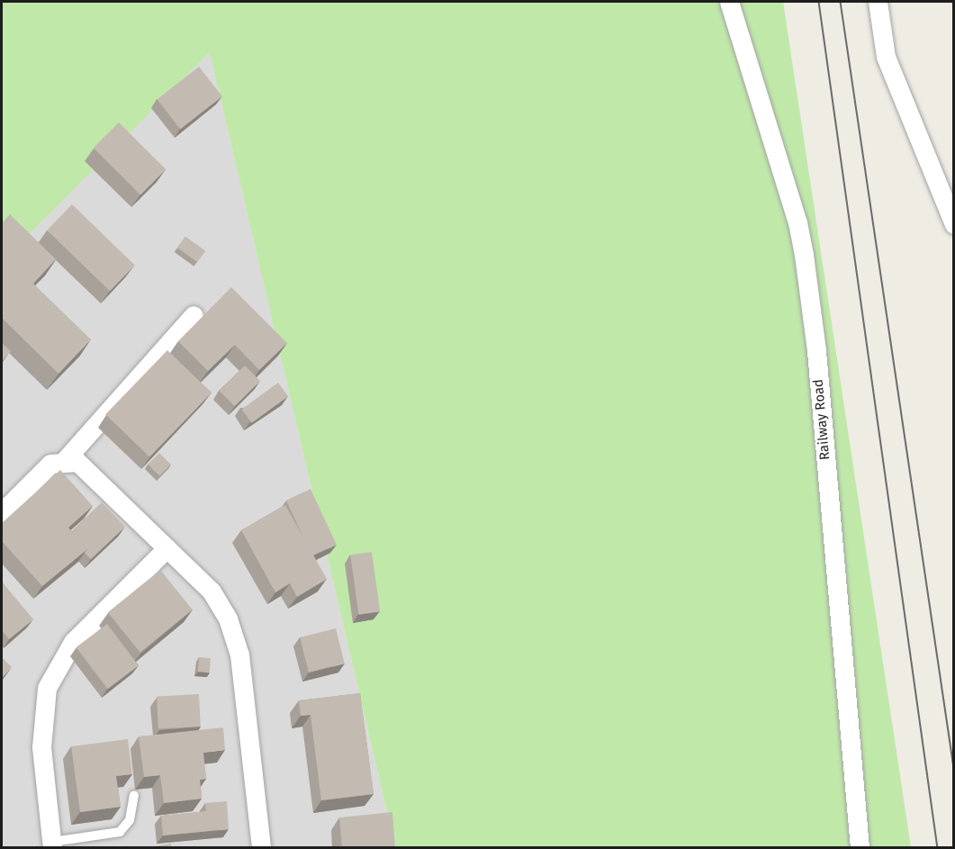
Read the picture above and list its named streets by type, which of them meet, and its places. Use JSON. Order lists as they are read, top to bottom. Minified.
{"streets":{"street":["Railway Road"]}}
